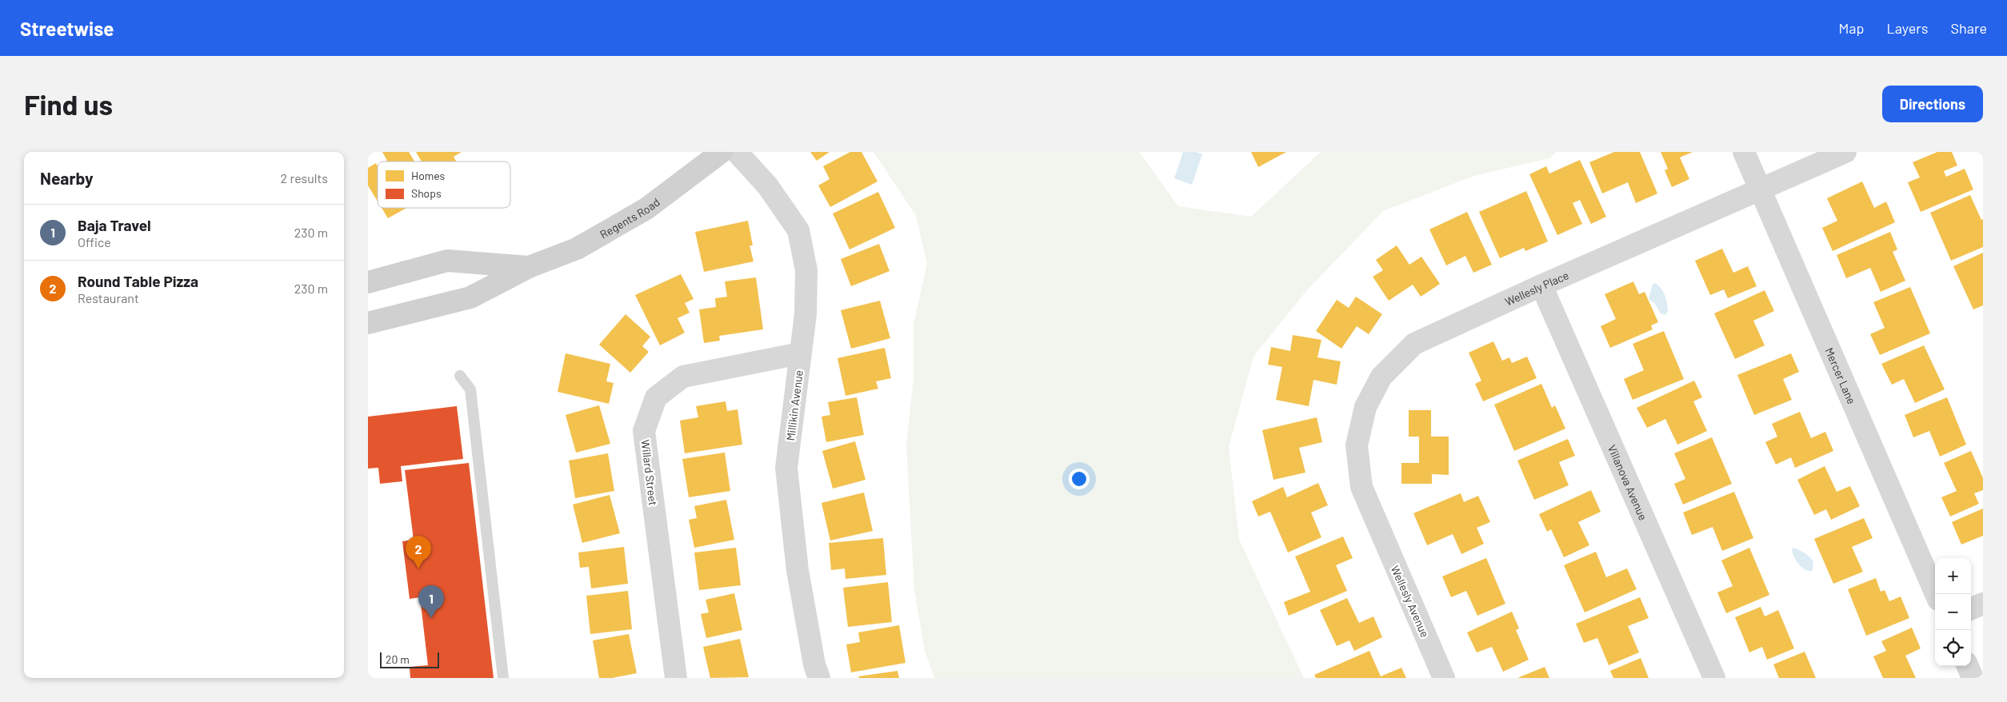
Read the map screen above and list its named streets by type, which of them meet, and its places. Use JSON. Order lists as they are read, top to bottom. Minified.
{"streets":{"street":["Regents Road","Wellesly Place","Mercer Lane","Millikin Avenue","Willard Street","Villanova Avenue","Wellesly Avenue"]},"crossings":[["Wellesly Place","Mercer Lane"],["Wellesly Place","Villanova Avenue"],["Wellesly Place","Wellesly Avenue"],["Millikin Avenue","Willard Street"]],"legend":["Homes","Shops"],"scale_bar":"20 m","page":{"header":"Streetwise","nav":["Map","Layers","Share"],"buttons":"Directions","title":"Find us","heading":["Nearby","2 results"],"list":[{"mark":"1","name":"Baja Travel","note":"Office","value":"230 m"},{"mark":"2","name":"Round Table Pizza","note":"Restaurant","value":"230 m"}],"pins":["2","1"],"map_buttons":["+","−"],"scale":"20 m"}}
